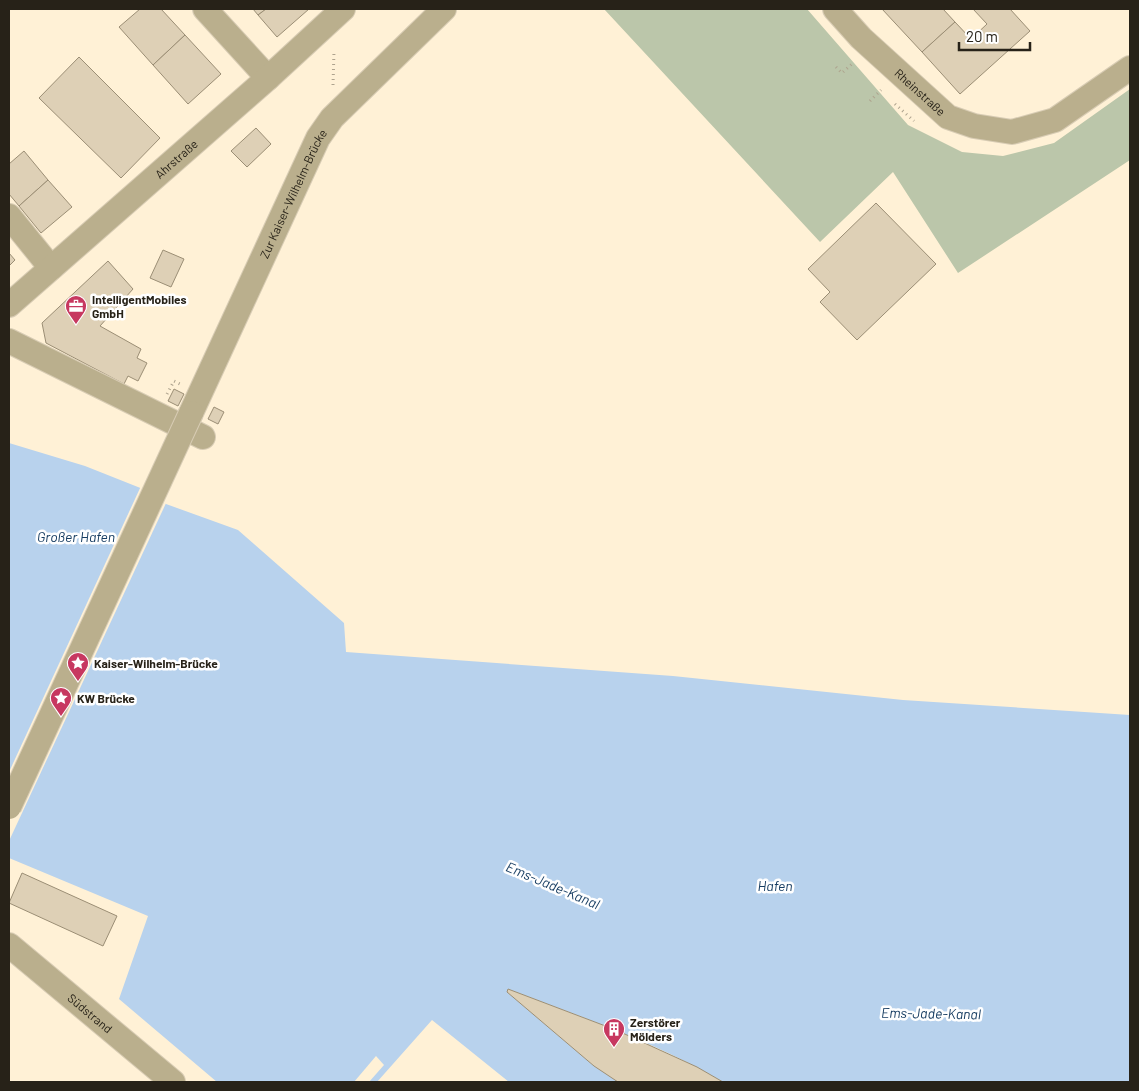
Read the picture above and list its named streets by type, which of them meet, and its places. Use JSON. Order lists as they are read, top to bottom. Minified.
{"streets":{"street":["Rheinstraße","Ahrstraße","Zur Kaiser-Wilhelm-Brücke","Südstrand"]},"water":["Großer Hafen","Ems-Jade-Kanal","Hafen"],"places":{"office":["IntelligentMobiles GmbH"],"place":["Kaiser-Wilhelm-Brücke","KW Brücke"],"building":["Zerstörer Mölders"]},"scale_bar":"20 m"}
